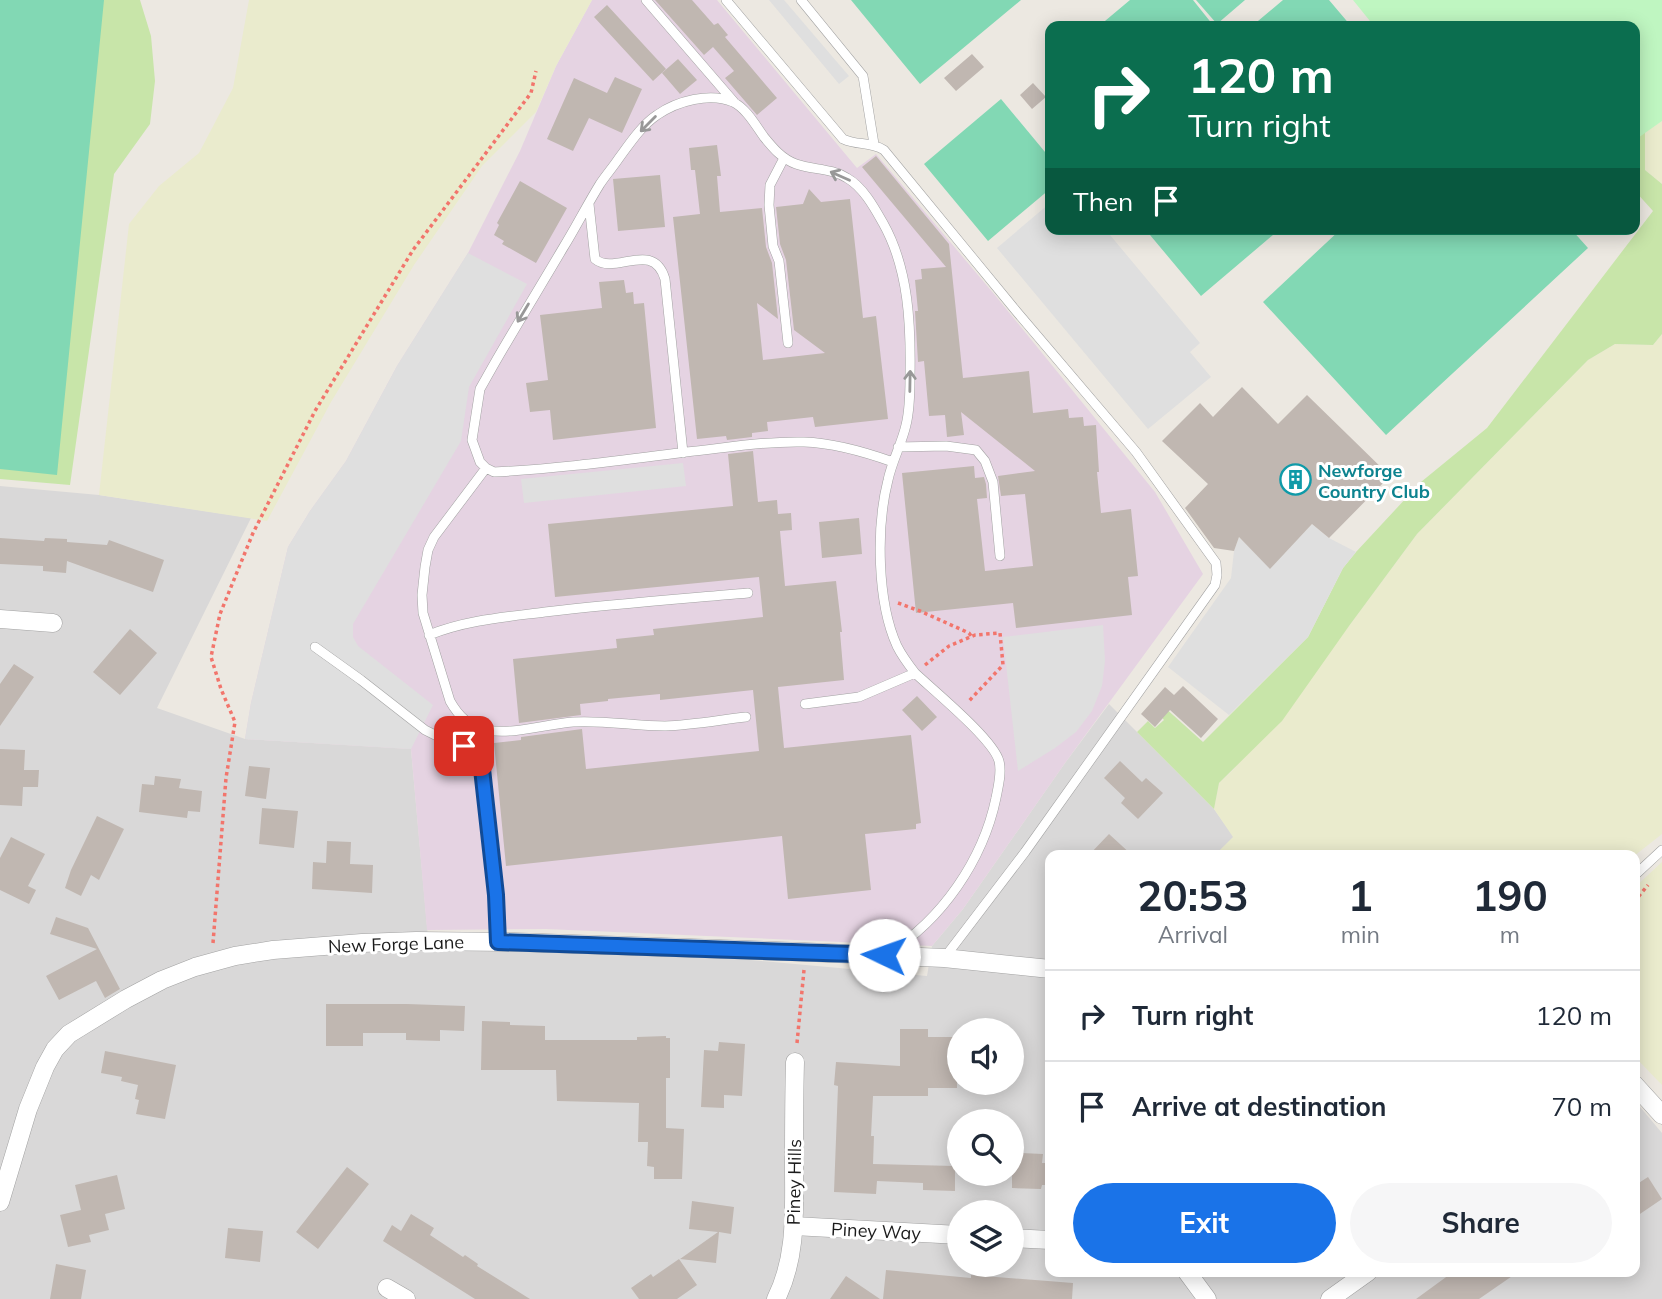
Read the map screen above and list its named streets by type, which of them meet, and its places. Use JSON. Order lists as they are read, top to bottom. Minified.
{"streets":{"street":["New Forge Lane","Piney Hills","Piney Way"]},"crossings":[["Piney Hills","Piney Way"]],"places":{"building":["Newforge Country Club"]},"page":{"turn":["120 m","Turn right"],"then":"Then","eta":["20:53","Arrival","1","min","190","m"],"list":[{"name":"Turn right","value":"120 m"},{"name":"Arrive at destination","value":"70 m"}],"buttons":["Exit","Share"]}}
